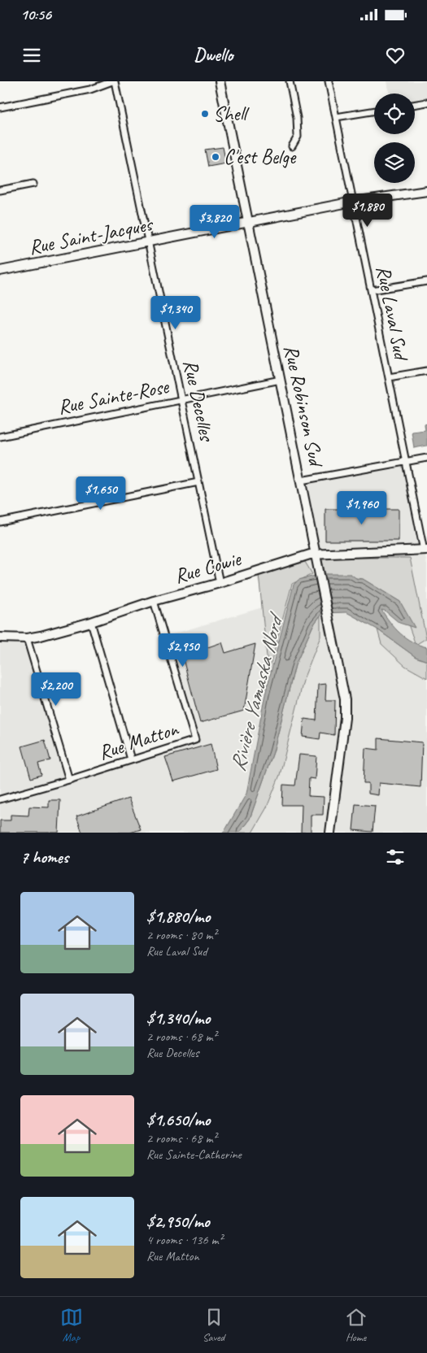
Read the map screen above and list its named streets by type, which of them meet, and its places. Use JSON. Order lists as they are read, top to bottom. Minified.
{"streets":{"street":["Rue Saint-Jacques","Rue Laval Sud","Rue Sainte-Rose","Rue Decelles","Rue Robinson Sud","Rue Cowie","Rue Matton"]},"crossings":[["Rue Saint-Jacques","Rue Laval Sud"],["Rue Saint-Jacques","Rue Decelles"],["Rue Saint-Jacques","Rue Robinson Sud"],["Rue Laval Sud","Rue Cowie"],["Rue Sainte-Rose","Rue Decelles"],["Rue Sainte-Rose","Rue Robinson Sud"],["Rue Decelles","Rue Cowie"],["Rue Robinson Sud","Rue Cowie"],["Rue Cowie","Rue Matton"]],"water":["Rivière Yamaska Nord"],"places":["Shell","C'est Belge"],"page":{"status":"10:56","header":"Dwello","price":["$1,880","$3,820","$1,340","$1,650","$1,960","$2,950","$2,200"],"heading":"7 homes","list":[{"name":"$1,880/mo","note":"2 rooms · 80 m² · Rue Laval Sud"},{"name":"$1,340/mo","note":"2 rooms · 68 m² · Rue Decelles"},{"name":"$1,650/mo","note":"2 rooms · 68 m² · Rue Sainte-Catherine"},{"name":"$2,950/mo","note":"4 rooms · 136 m² · Rue Matton"}],"tabs":["Map","Saved","Home"]}}
